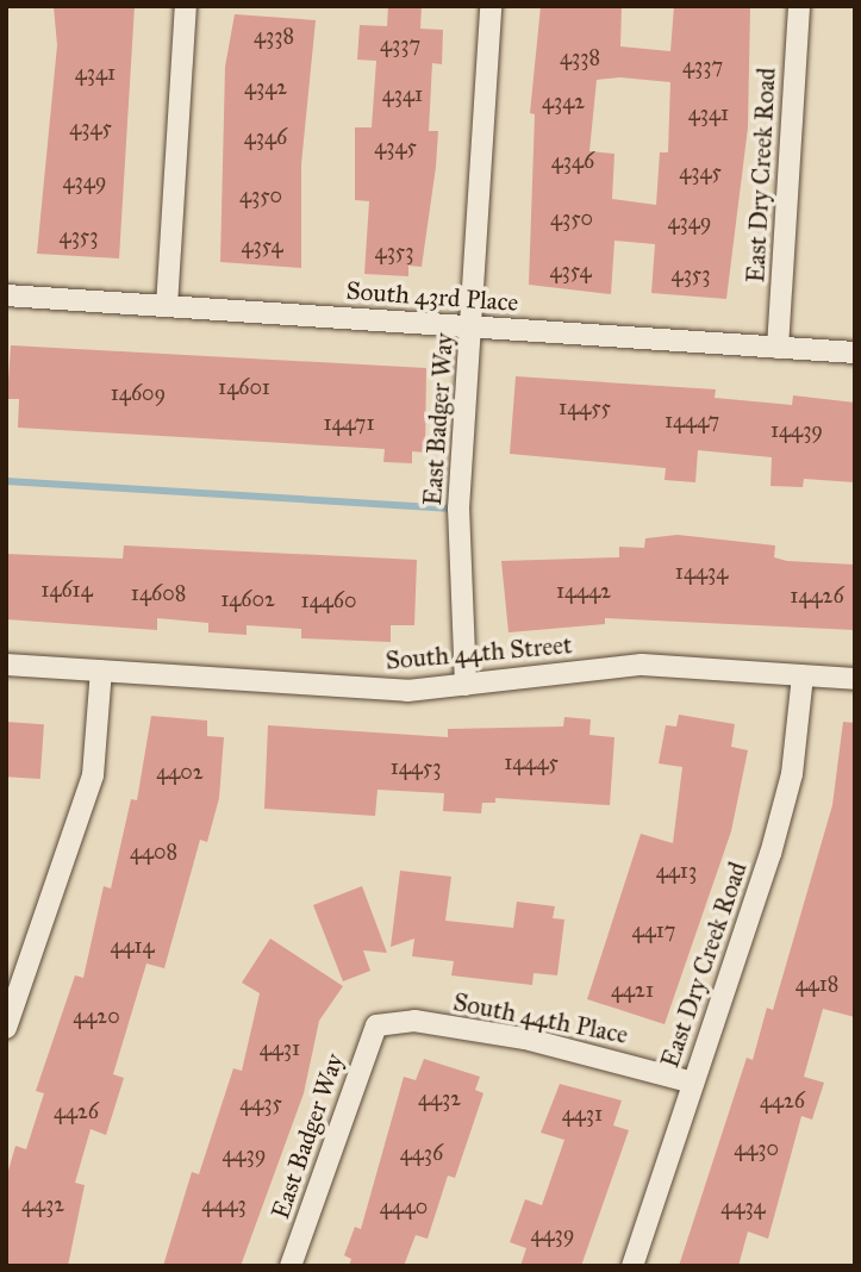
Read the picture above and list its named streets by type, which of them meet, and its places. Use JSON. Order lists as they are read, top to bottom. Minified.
{"streets":{"street":["East Dry Creek Road","South 43rd Place","East Badger Way","South 44th Street","South 44th Place"]},"crossings":[["East Dry Creek Road","South 43rd Place"],["East Dry Creek Road","South 44th Street"],["East Dry Creek Road","South 44th Place"],["South 43rd Place","East Badger Way"],["East Badger Way","South 44th Street"],["East Badger Way","South 44th Place"]],"house_numbers":["4338","4337","4338","4337","4341","4342","4341","4342","4341","4345","4346","4345","4346","4345","4349","4350","4350","4349","4353","4354","4353","4354","4353","14601","14609","14455","14447","14471","14439","14434","14614","14442","14608","14426","14602","14460","14445","14453","4402","4408","4413","4417","4414","4418","4421","4420","4431","4432","4426","4435","4426","4431","4430","4436","4439","4432","4443","4440","4434","4439"]}
